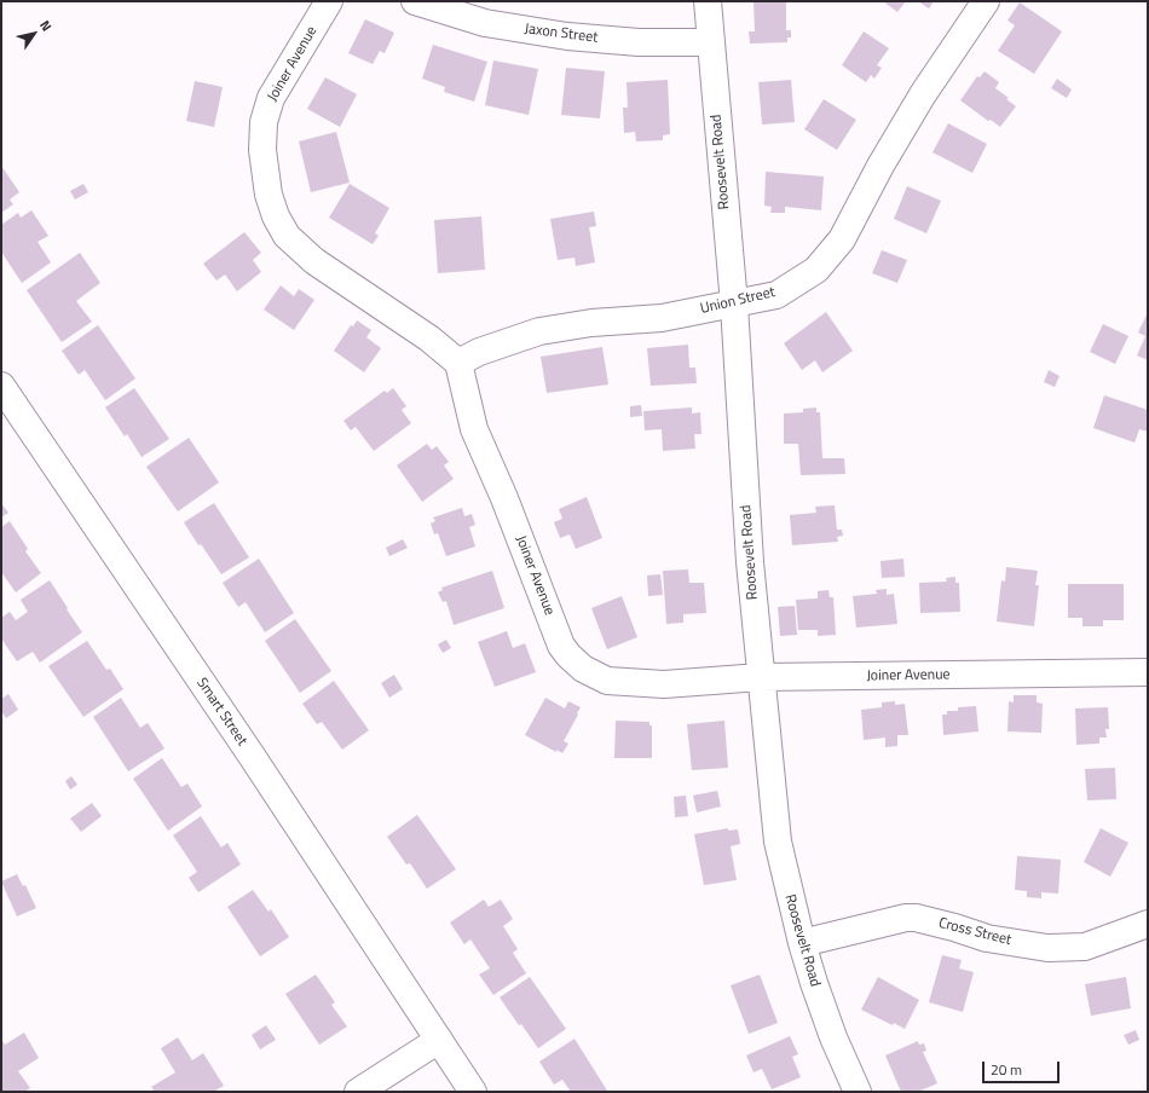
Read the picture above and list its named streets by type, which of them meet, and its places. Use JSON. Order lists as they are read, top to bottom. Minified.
{"streets":{"street":["Jaxon Street","Joiner Avenue","Roosevelt Road","Union Street","Smart Street","Cross Street"]},"crossings":[["Jaxon Street","Roosevelt Road"],["Joiner Avenue","Roosevelt Road"],["Joiner Avenue","Union Street"],["Roosevelt Road","Union Street"],["Roosevelt Road","Cross Street"]],"scale_bar":"20 m","north":"top right"}
